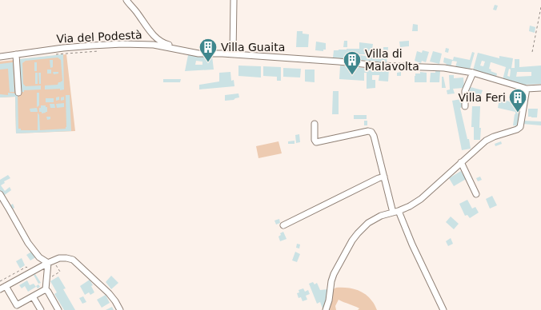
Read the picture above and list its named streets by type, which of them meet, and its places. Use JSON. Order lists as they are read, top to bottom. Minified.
{"streets":{"street":["Via del Podestà"]},"places":{"building":["Villa Guaita","Villa di Malavolta","Villa Feri"]}}
